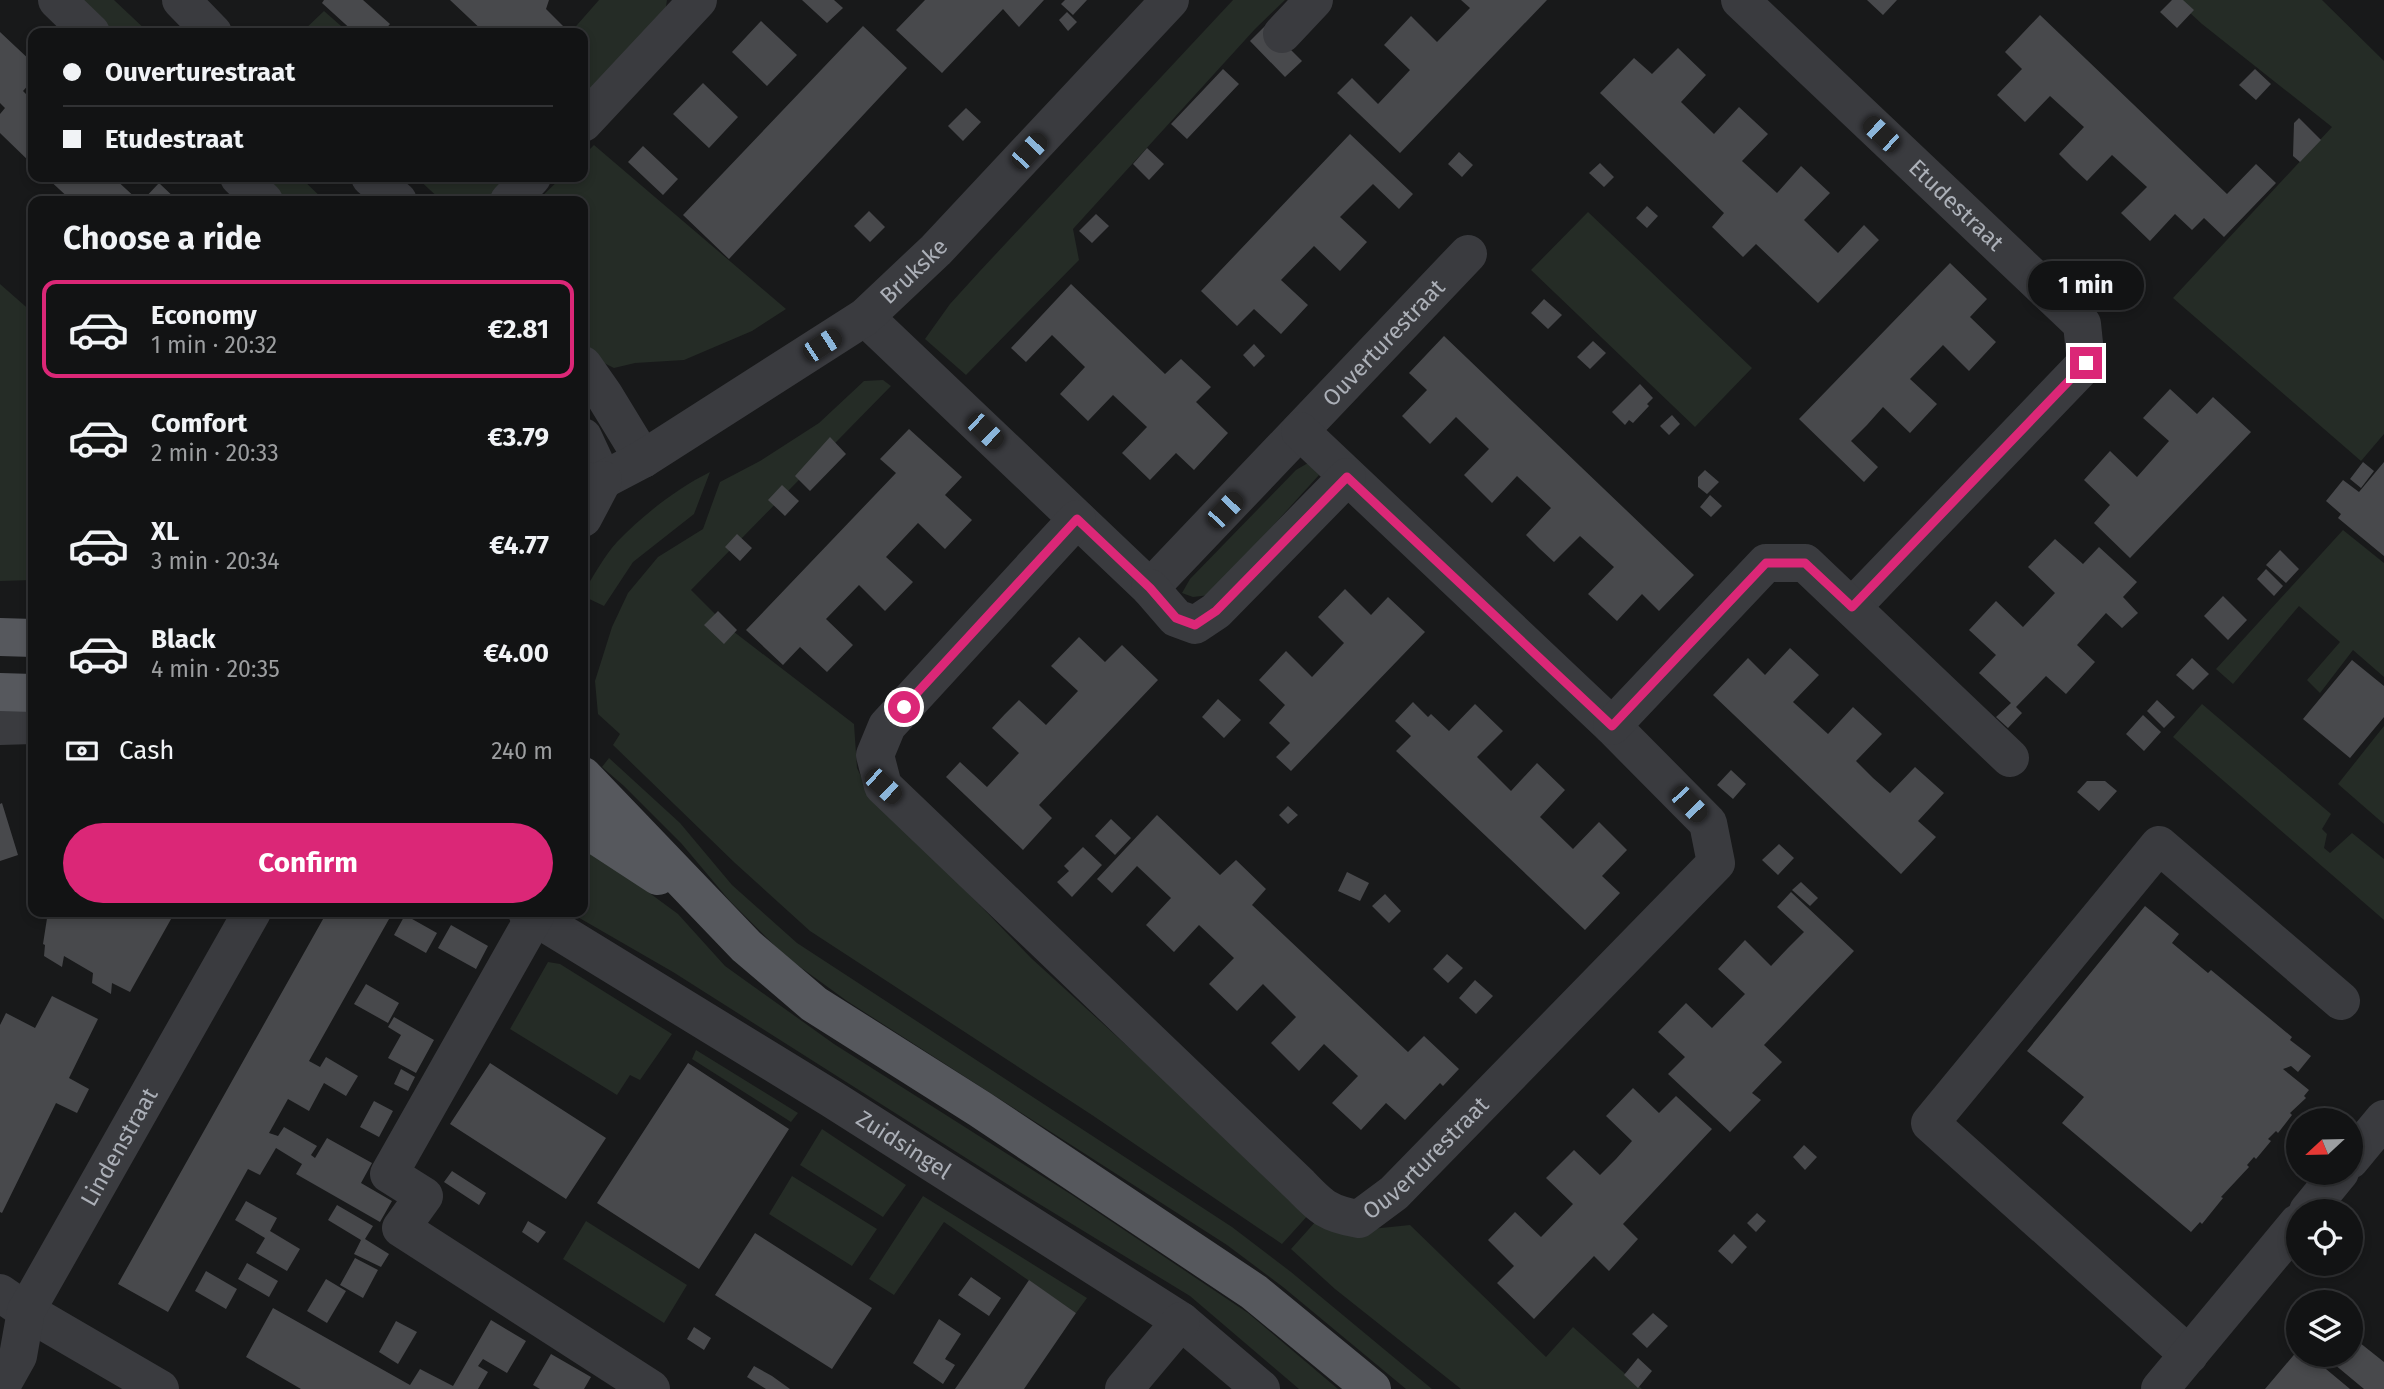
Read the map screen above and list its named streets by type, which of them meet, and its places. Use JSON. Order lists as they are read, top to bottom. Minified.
{"streets":{"street":["Etudestraat","Brukske","Ouverturestraat","Zuidsingel","Lindenstraat"]},"north":"left","page":{"banner":["Ouverturestraat","Etudestraat"],"heading":"Choose a ride","bubble":"1 min","list":[{"name":"Economy","note":"1 min · 20:32","value":"€2.81"},{"name":"Comfort","note":"2 min · 20:33","value":"€3.79"},{"name":"XL","note":"3 min · 20:34","value":"€4.77"},{"name":"Black","note":"4 min · 20:35","value":"€4.00"}],"pay":["Cash","240 m"],"buttons":"Confirm"}}
